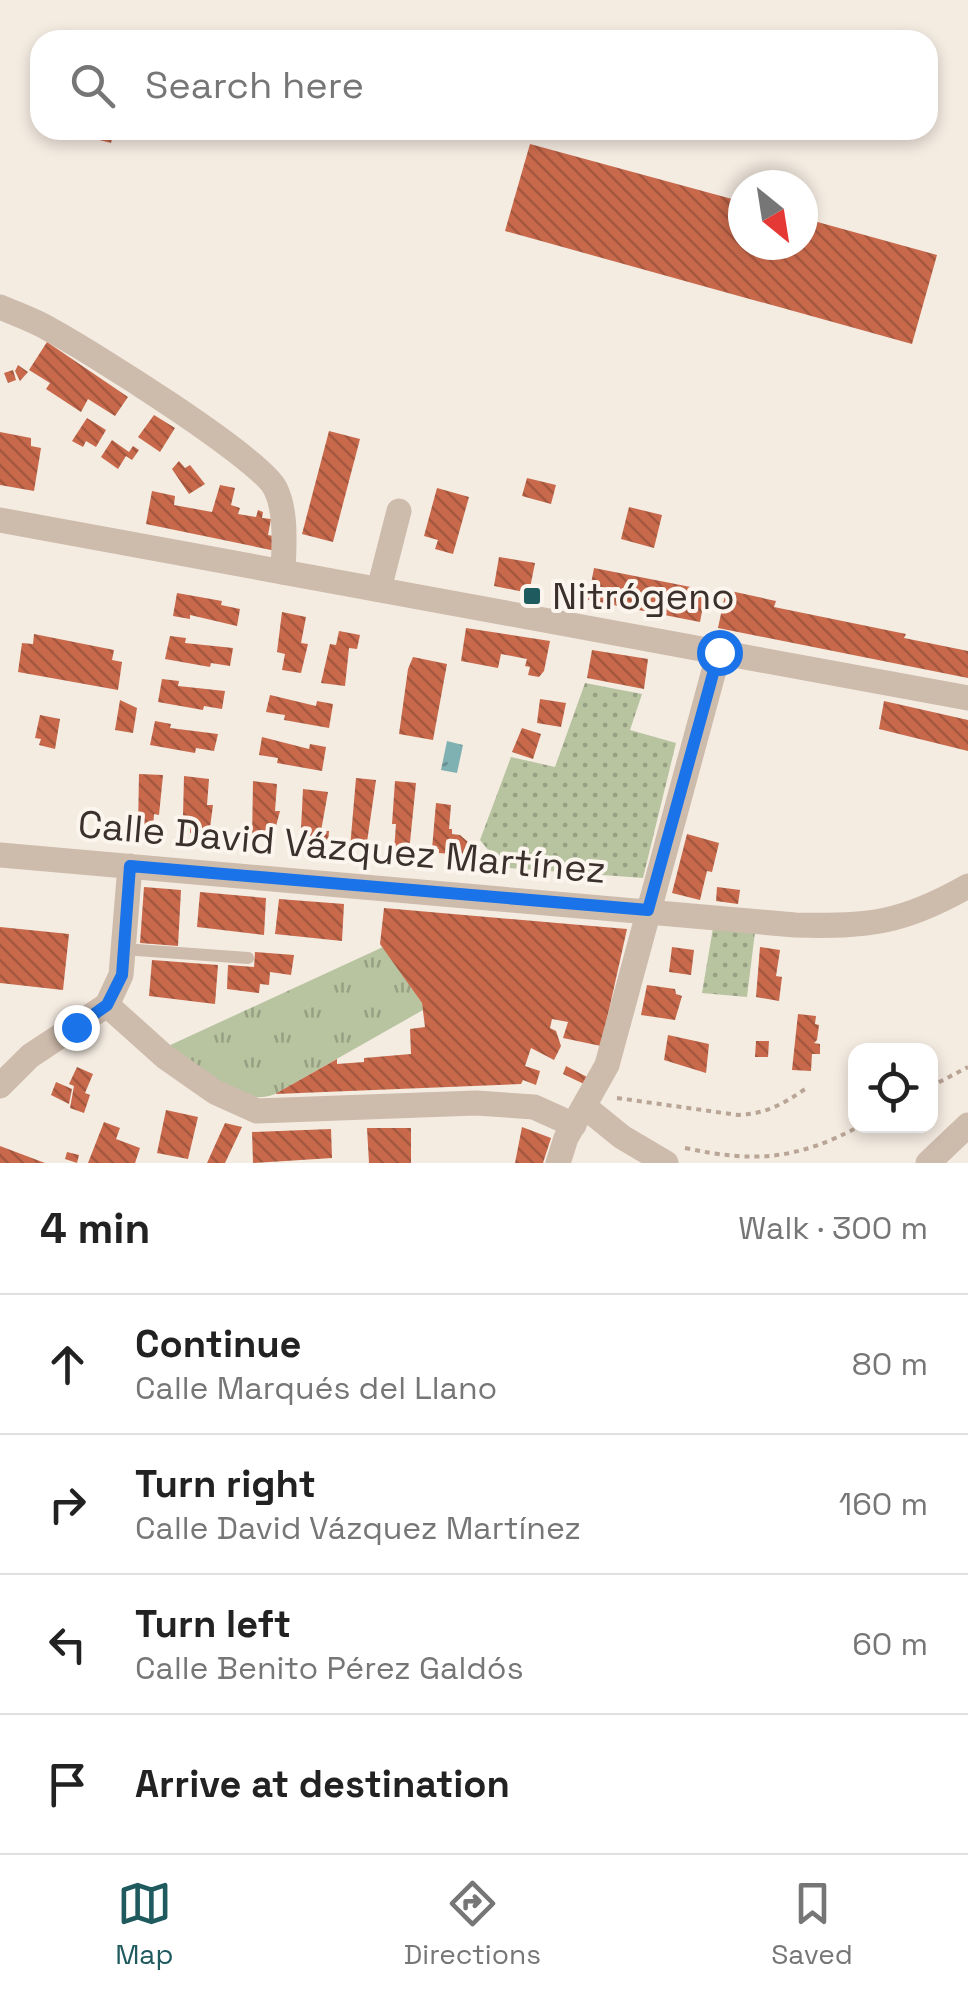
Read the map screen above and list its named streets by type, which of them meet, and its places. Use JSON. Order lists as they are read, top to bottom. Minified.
{"streets":{"street":["Calle David Vázquez Martínez"]},"places":{"transit":["Nitrógeno"]},"north":"bottom right","page":{"search":"Search here","heading":["4 min","Walk · 300 m"],"list":[["Continue","Calle Marqués del Llano","80 m"],["Turn right","Calle David Vázquez Martínez","160 m"],["Turn left","Calle Benito Pérez Galdós","60 m"],"Arrive at destination"],"nav":["Map","Directions","Saved"]}}
